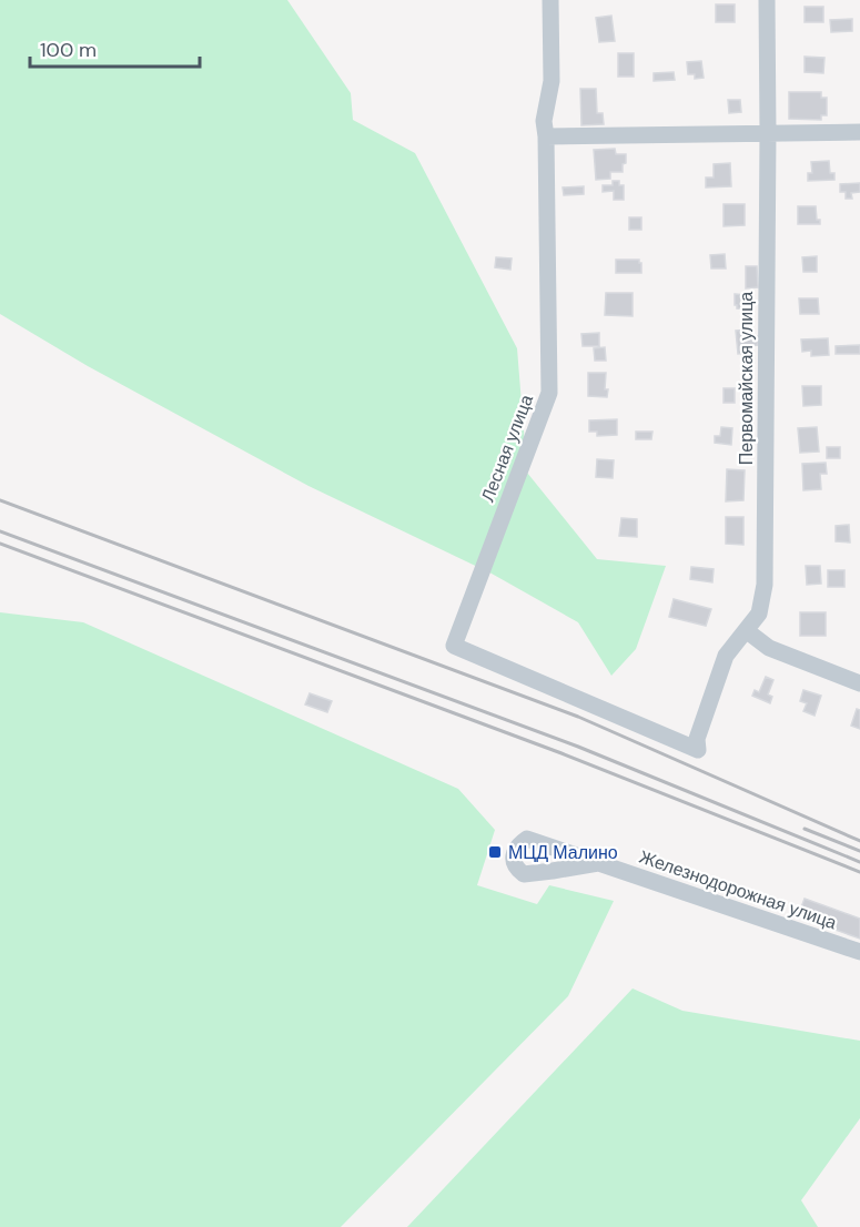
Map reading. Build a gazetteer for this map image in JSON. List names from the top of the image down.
{
  "streets": {
    "street": ["Первомайская улица", "Лесная улица", "Железнодорожная улица"]
  },
  "crossings": [
    ["Первомайская улица", "Лесная улица"]
  ],
  "places": {
    "transit": ["МЦД Малино"]
  },
  "scale_bar": "100 m"
}
